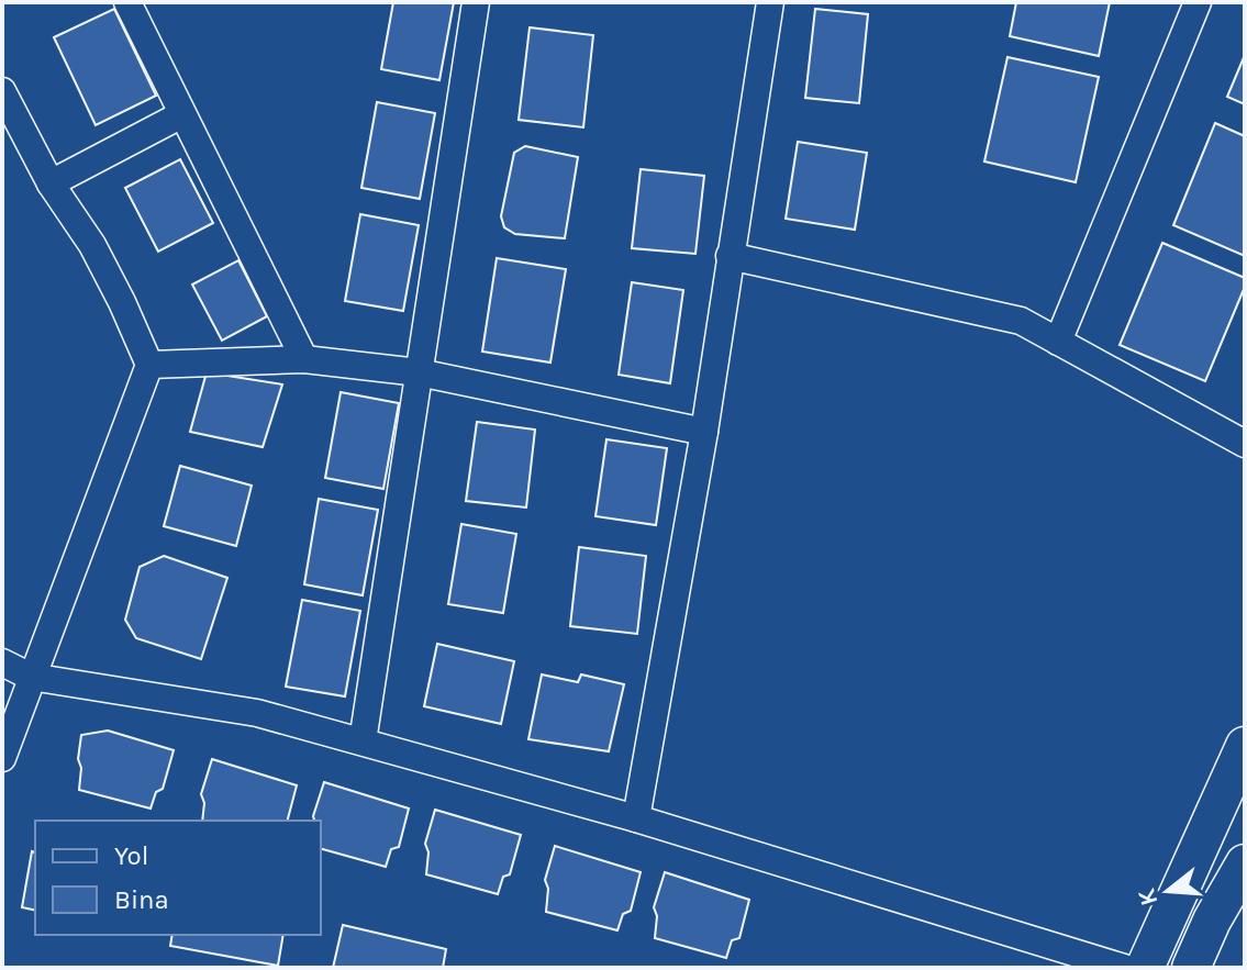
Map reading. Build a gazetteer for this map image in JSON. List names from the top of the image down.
{
  "legend": ["Yol", "Bina"],
  "north": "left"
}
